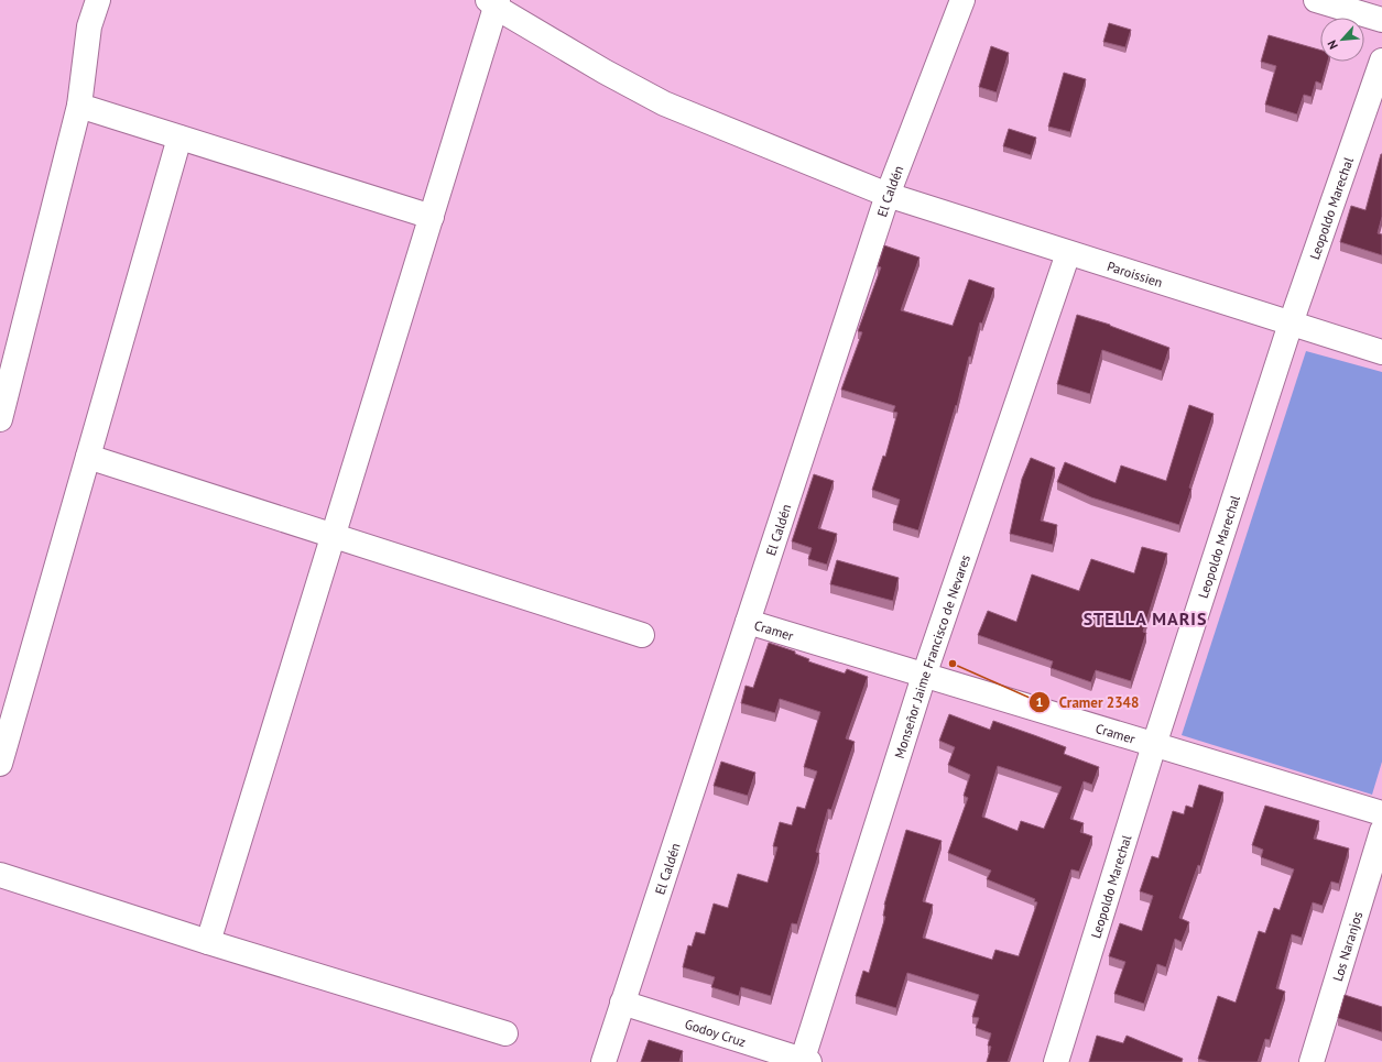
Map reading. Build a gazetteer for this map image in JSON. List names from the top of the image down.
{
  "streets": {
    "street": [
      "El Caldén",
      "Leopoldo Marechal",
      "Paroissien",
      "Cramer",
      "Monseñor Jaime Francisco de Nevares",
      "Los Naranjos",
      "Godoy Cruz"
    ]
  },
  "crossings": [
    ["El Caldén", "Paroissien"],
    ["El Caldén", "Cramer"],
    ["El Caldén", "Godoy Cruz"],
    ["Leopoldo Marechal", "Paroissien"],
    ["Leopoldo Marechal", "Cramer"],
    ["Paroissien", "Monseñor Jaime Francisco de Nevares"],
    ["Cramer", "Monseñor Jaime Francisco de Nevares"],
    ["Monseñor Jaime Francisco de Nevares", "Godoy Cruz"]
  ],
  "districts": ["STELLA MARIS"],
  "places": ["Cramer 2348"],
  "north": "bottom left"
}
